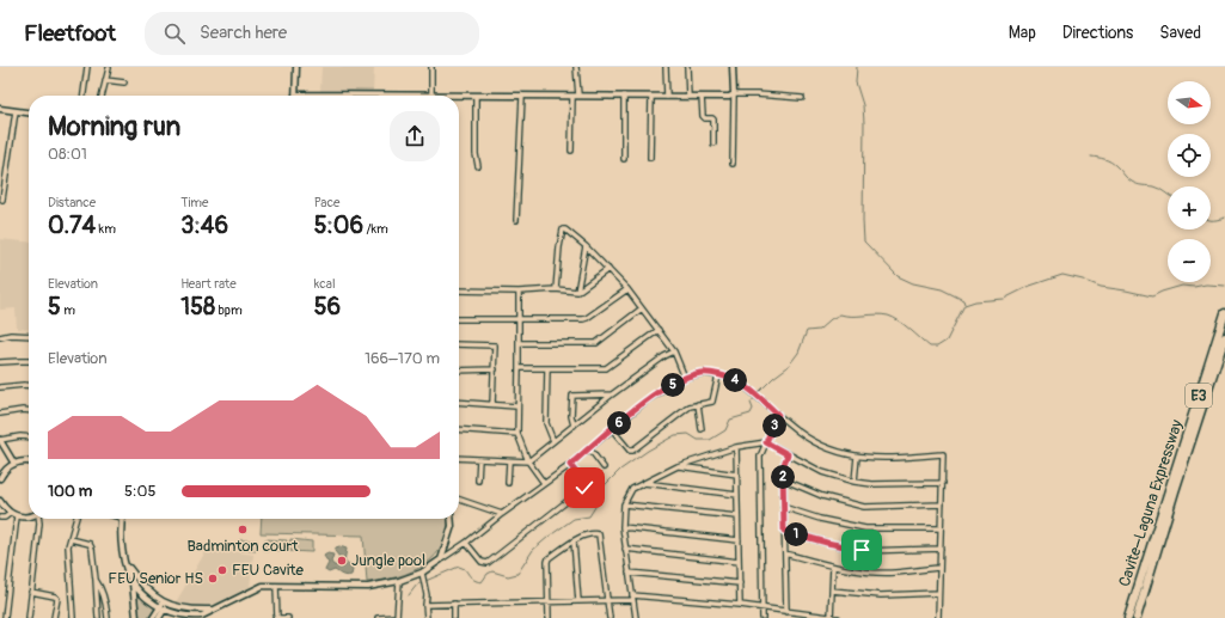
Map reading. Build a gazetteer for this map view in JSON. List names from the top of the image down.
{
  "streets": {
    "highway": ["E3", "Cavite–Laguna Expressway"]
  },
  "places": [
    "Badminton court",
    "Jungle pool",
    "FEU Cavite",
    "FEU Senior HS"
  ],
  "north": "right",
  "page": {
    "header": "Fleetfoot",
    "search": "Search here",
    "nav": ["Map", "Directions", "Saved"],
    "map_buttons": ["+", "−"],
    "heading": ["Morning run", "08:01"],
    "stats": [
      ["Distance", "0.74 km"],
      ["Time", "3:46"],
      ["Pace", "5:06 /km"],
      ["Elevation", "5 m"],
      ["Heart rate", "158 bpm"],
      ["kcal", "56"]
    ],
    "chart": ["Elevation", "166–170 m"],
    "pins": [
      "4",
      "5",
      "6",
      "3",
      "2",
      "1"
    ],
    "list": [
      {
        "name": "100 m",
        "note": "5:05"
      }
    ]
  }
}
